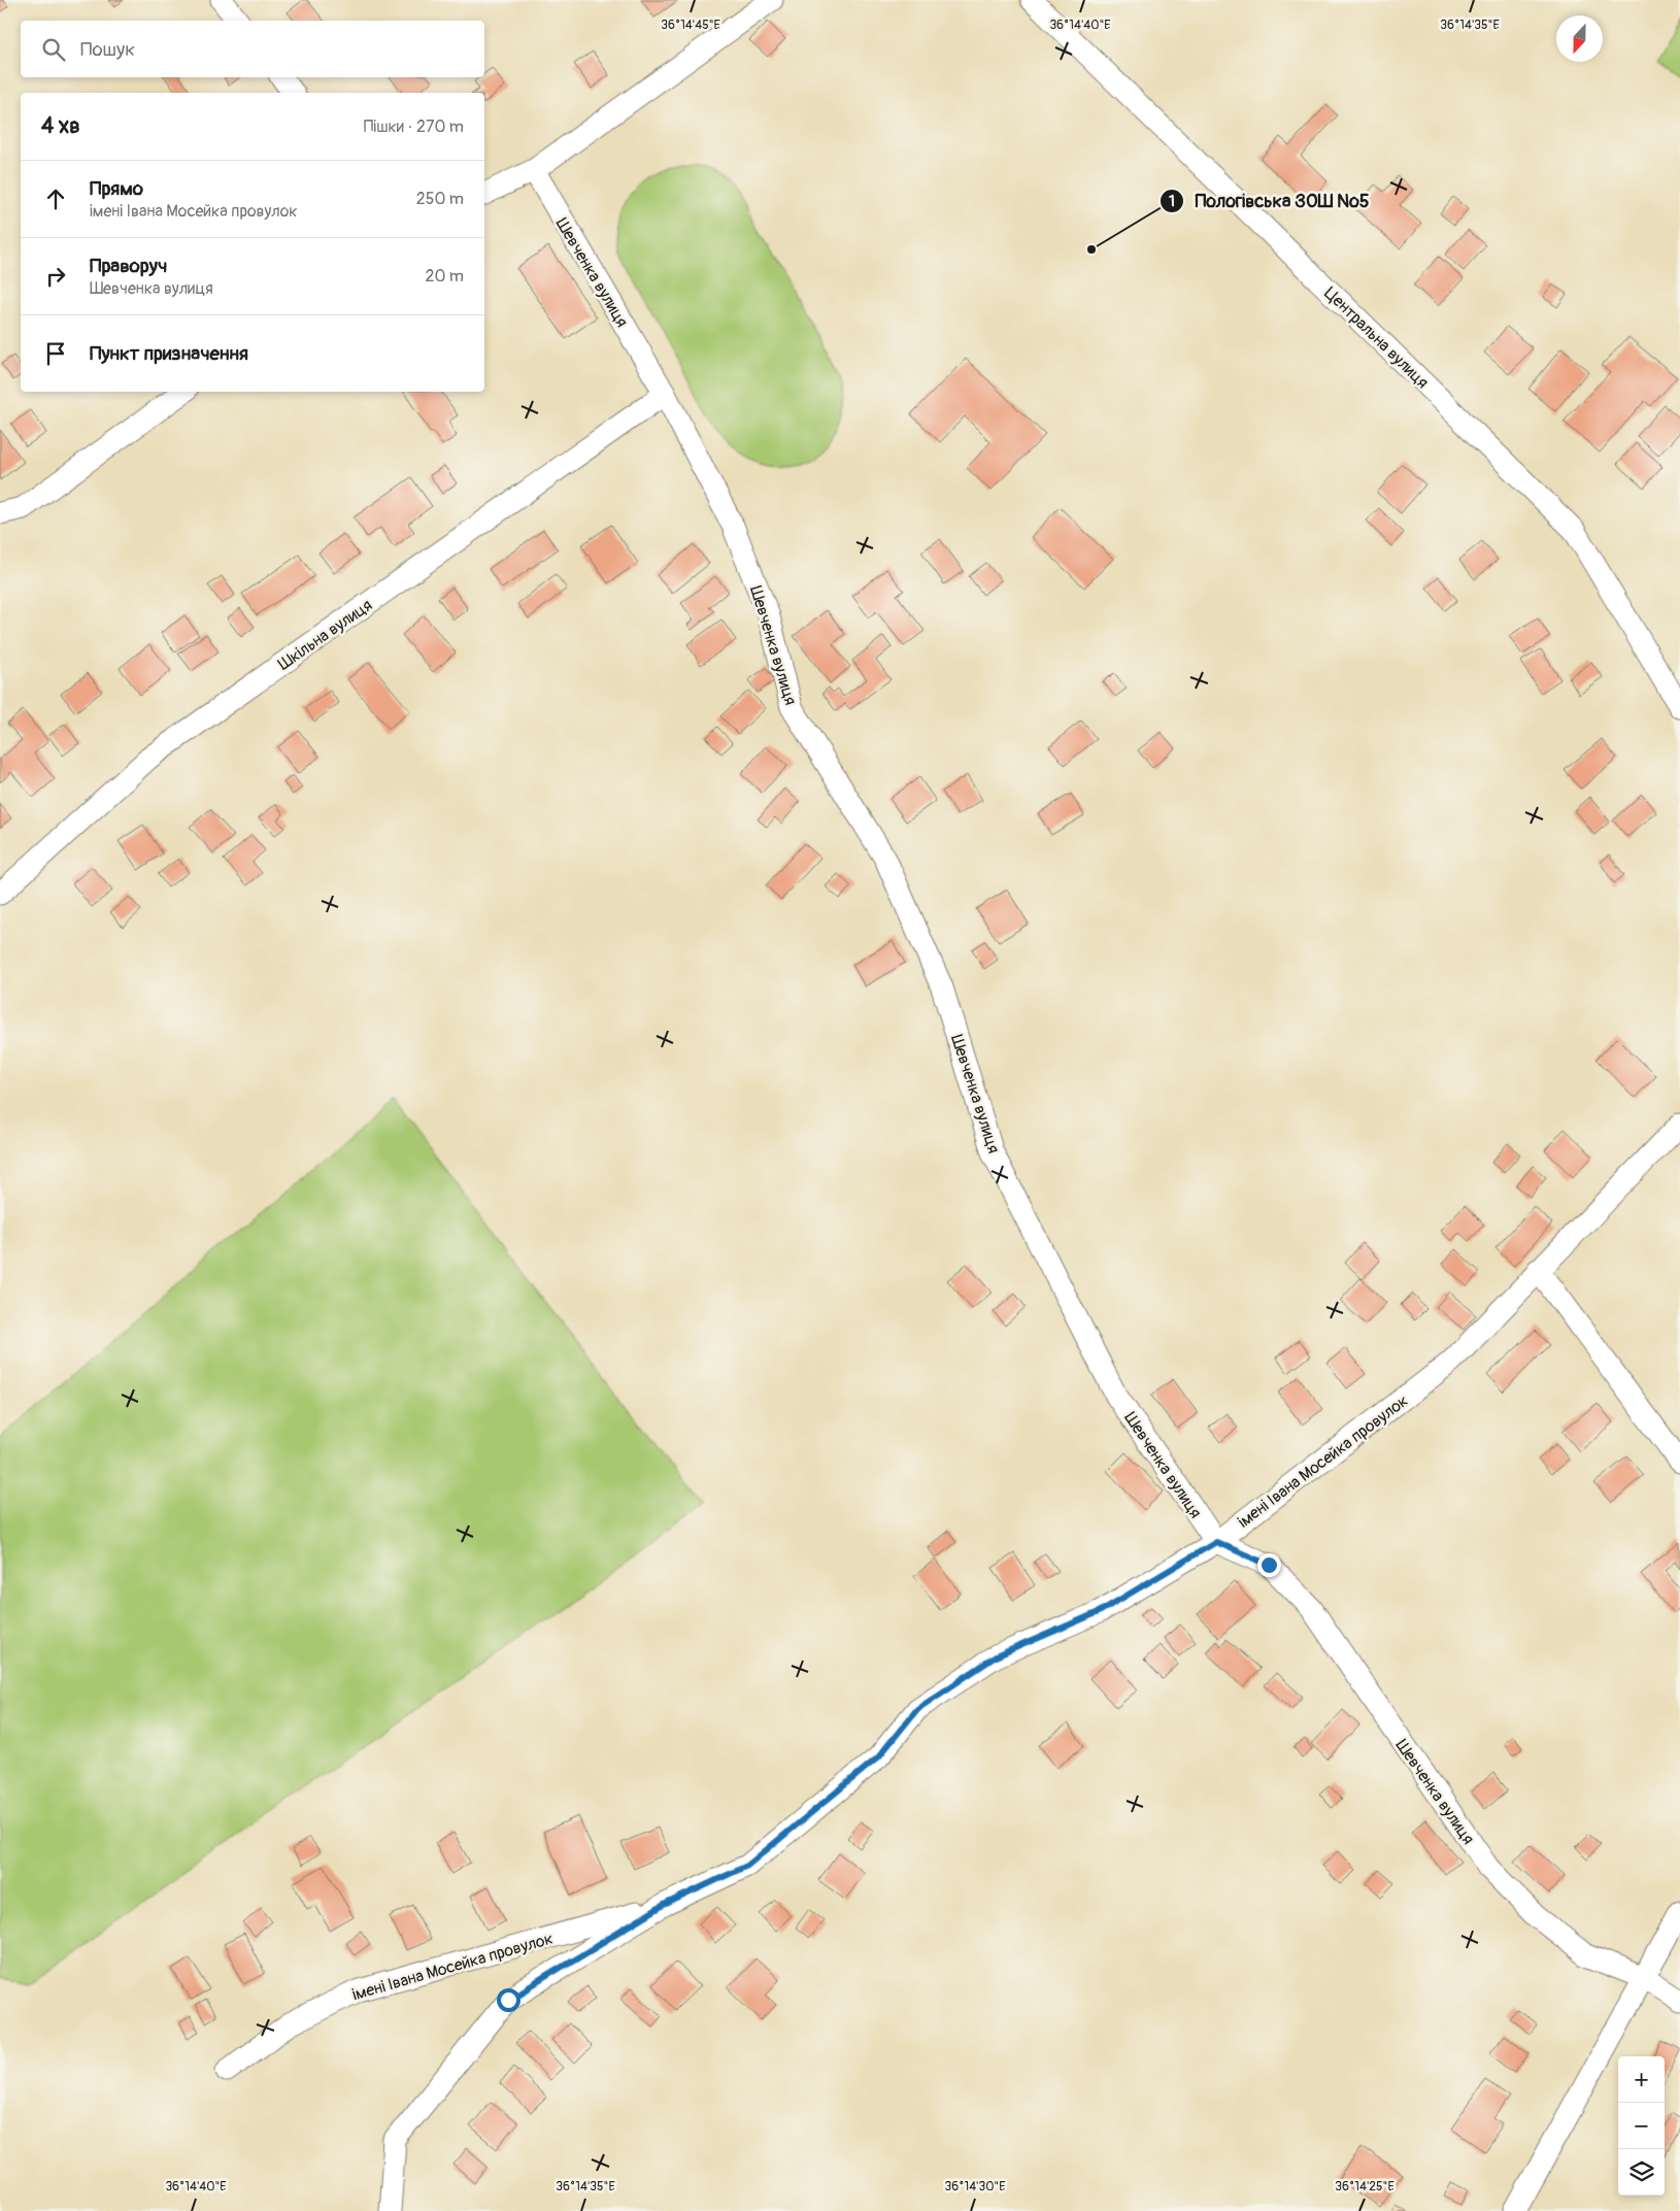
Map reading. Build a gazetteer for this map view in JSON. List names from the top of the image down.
{
  "streets": {
    "street": [
      "Шевченка вулиця",
      "Центральна вулиця",
      "Шкільна вулиця",
      "імені Івана Мосейка провулок"
    ]
  },
  "crossings": [
    ["Шевченка вулиця", "Шкільна вулиця"],
    ["Шевченка вулиця", "імені Івана Мосейка провулок"]
  ],
  "places": ["Пологівська ЗОШ №5"],
  "north": "bottom",
  "page": {
    "search": "Пошук",
    "heading": ["4 хв", "Пішки · 270 m"],
    "list": [
      ["Прямо", "імені Івана Мосейка провулок", "250 m"],
      ["Праворуч", "Шевченка вулиця", "20 m"],
      "Пункт призначення"
    ],
    "map_buttons": ["+", "−"]
  },
  "coordinates": [
    "36°14'45\"E",
    "36°14'40\"E",
    "36°14'35\"E",
    "36°14'30\"E",
    "36°14'25\"E"
  ]
}
